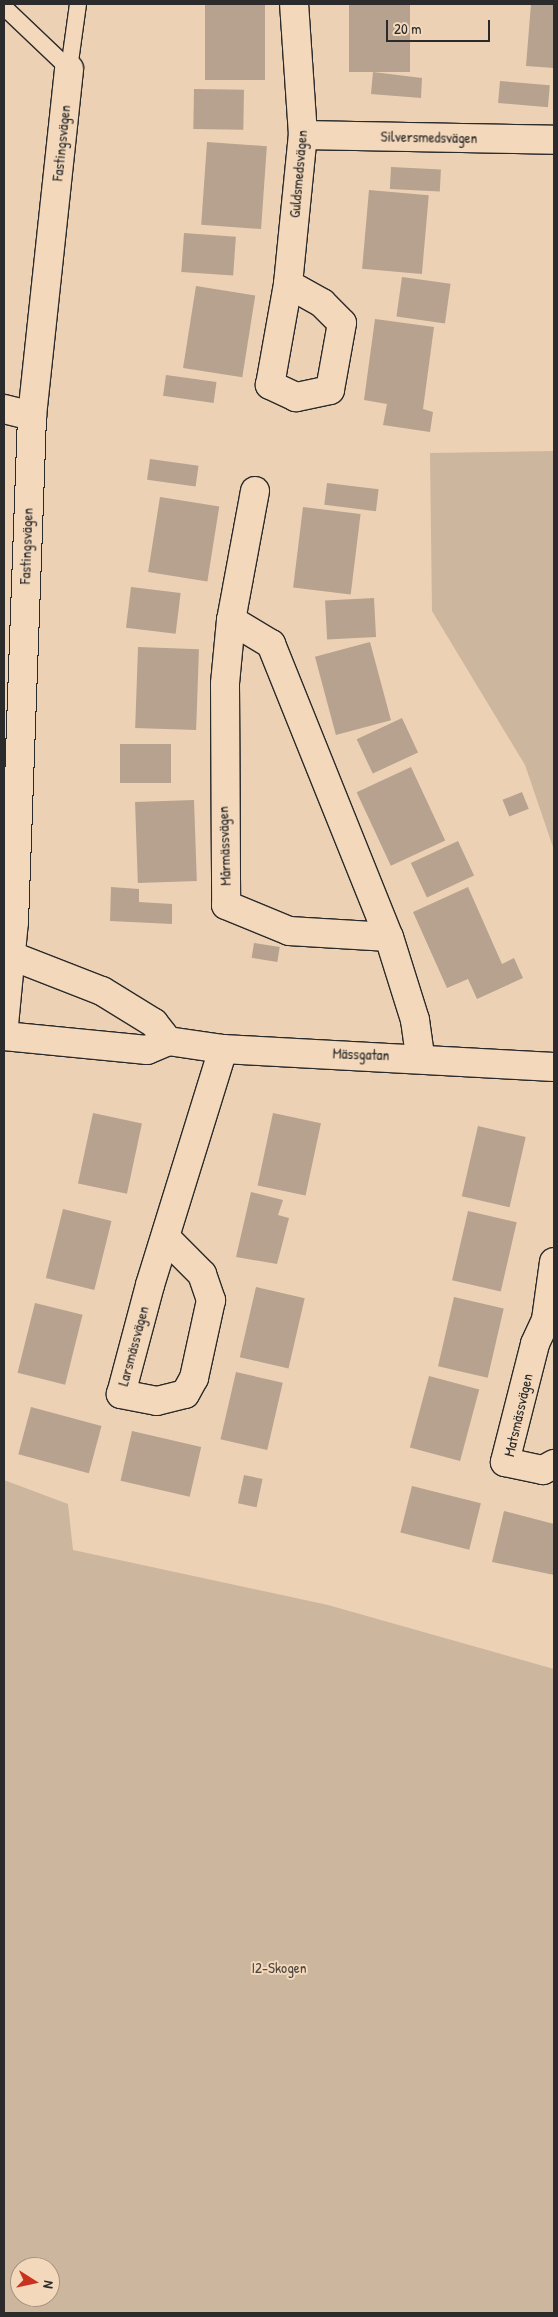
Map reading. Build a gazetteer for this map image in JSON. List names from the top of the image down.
{
  "streets": {
    "street": [
      "Silversmedsvägen",
      "Fastingsvägen",
      "Guldsmedsvägen",
      "Mårmässvägen",
      "Mässgatan",
      "Larsmässvägen",
      "Matsmässvägen"
    ]
  },
  "crossings": [
    ["Silversmedsvägen", "Guldsmedsvägen"],
    ["Mässgatan", "Larsmässvägen"]
  ],
  "parks": ["I2-Skogen"],
  "scale_bar": "20 m",
  "north": "right"
}
